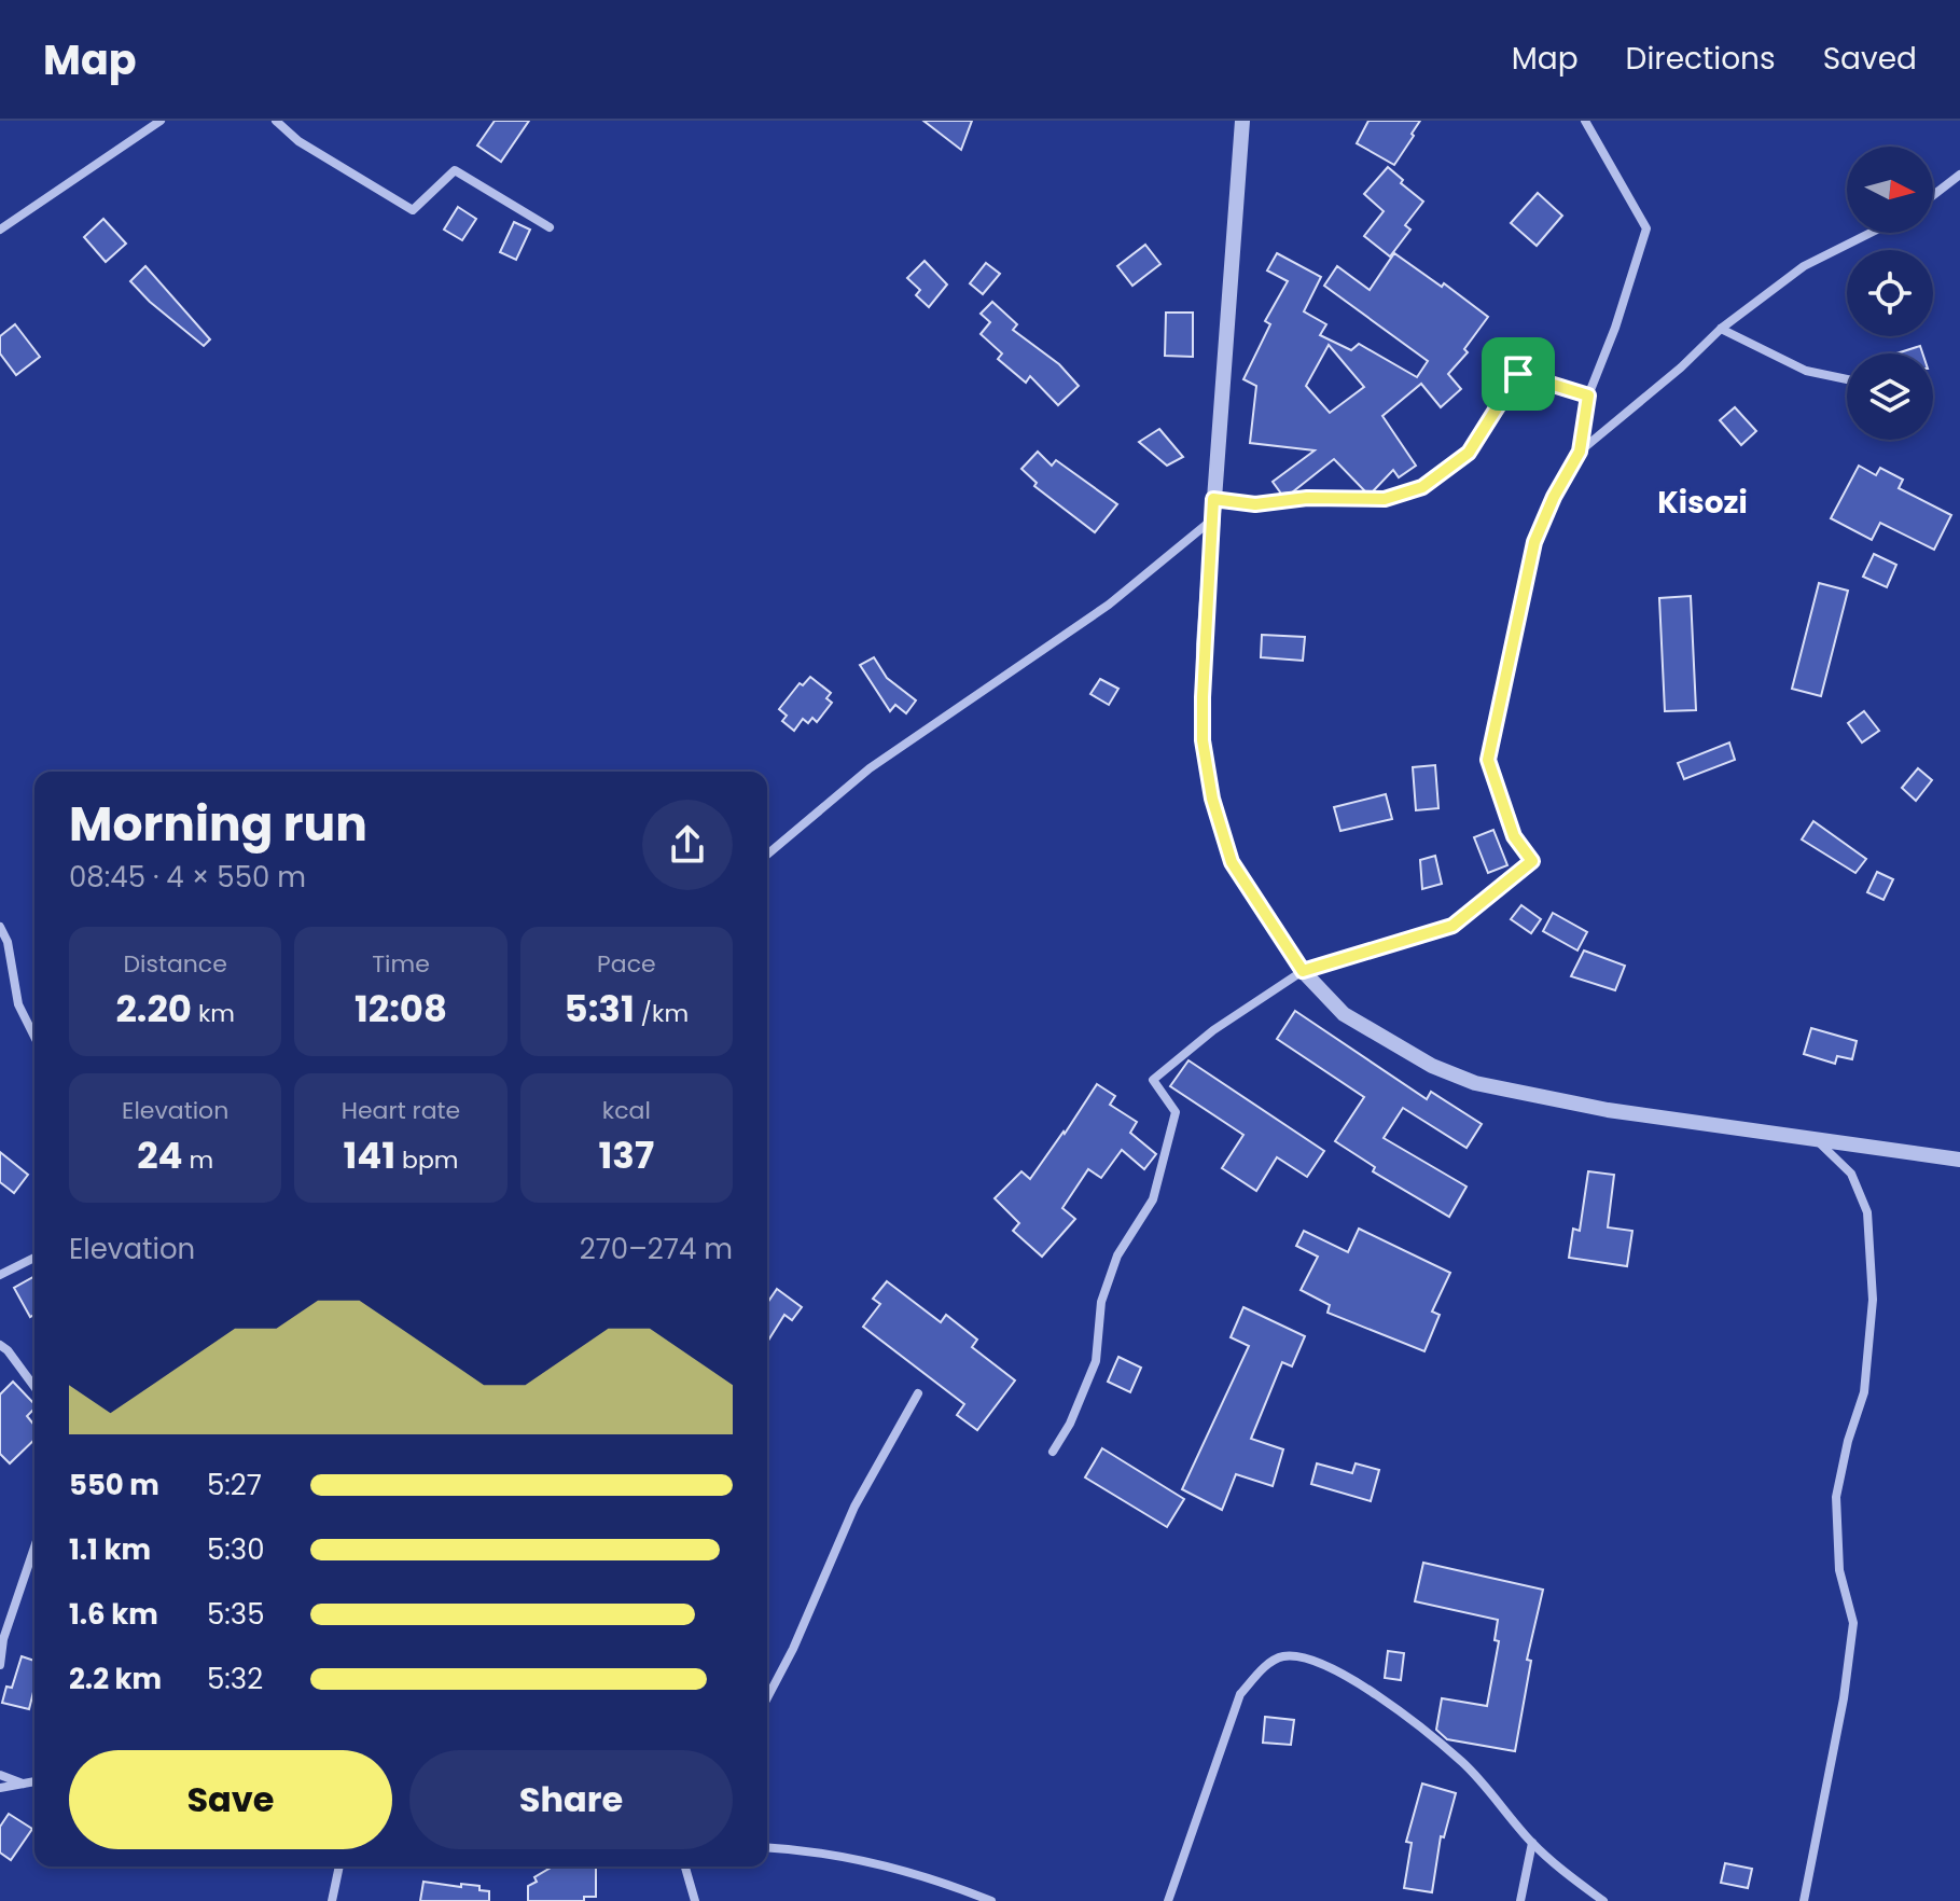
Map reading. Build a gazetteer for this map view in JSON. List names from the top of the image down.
{
  "districts": ["Kisozi"],
  "north": "right",
  "page": {
    "header": "Map",
    "nav": ["Map", "Directions", "Saved"],
    "heading": ["Morning run", "08:45 · 4 × 550 m"],
    "stats": [
      ["Distance", "2.20 km"],
      ["Time", "12:08"],
      ["Pace", "5:31 /km"],
      ["Elevation", "24 m"],
      ["Heart rate", "141 bpm"],
      ["kcal", "137"]
    ],
    "chart": ["Elevation", "270–274 m"],
    "list": [
      {
        "name": "550 m",
        "note": "5:27"
      },
      {
        "name": "1.1 km",
        "note": "5:30"
      },
      {
        "name": "1.6 km",
        "note": "5:35"
      },
      {
        "name": "2.2 km",
        "note": "5:32"
      }
    ],
    "buttons": ["Save", "Share"]
  }
}
